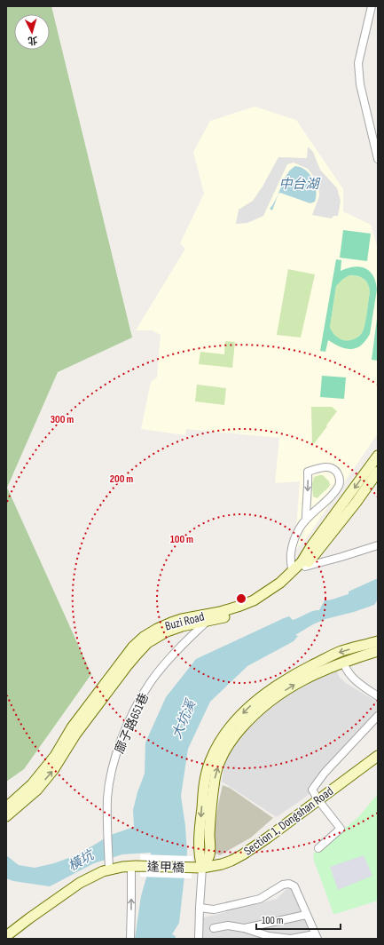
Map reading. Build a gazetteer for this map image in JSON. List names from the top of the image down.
{
  "streets": {
    "main road": ["Buzi Road", "Section 1, Dongshan Road", "逢甲橋"],
    "street": ["廍子路651巷"]
  },
  "crossings": [
    ["Buzi Road", "廍子路651巷"],
    ["廍子路651巷", "逢甲橋"],
    ["Section 1, Dongshan Road", "逢甲橋"]
  ],
  "water": ["中台湖", "大坑溪", "橫坑"],
  "scale_bar": "100 m",
  "north": "bottom",
  "rings": ["300 m", "200 m", "100 m"]
}
